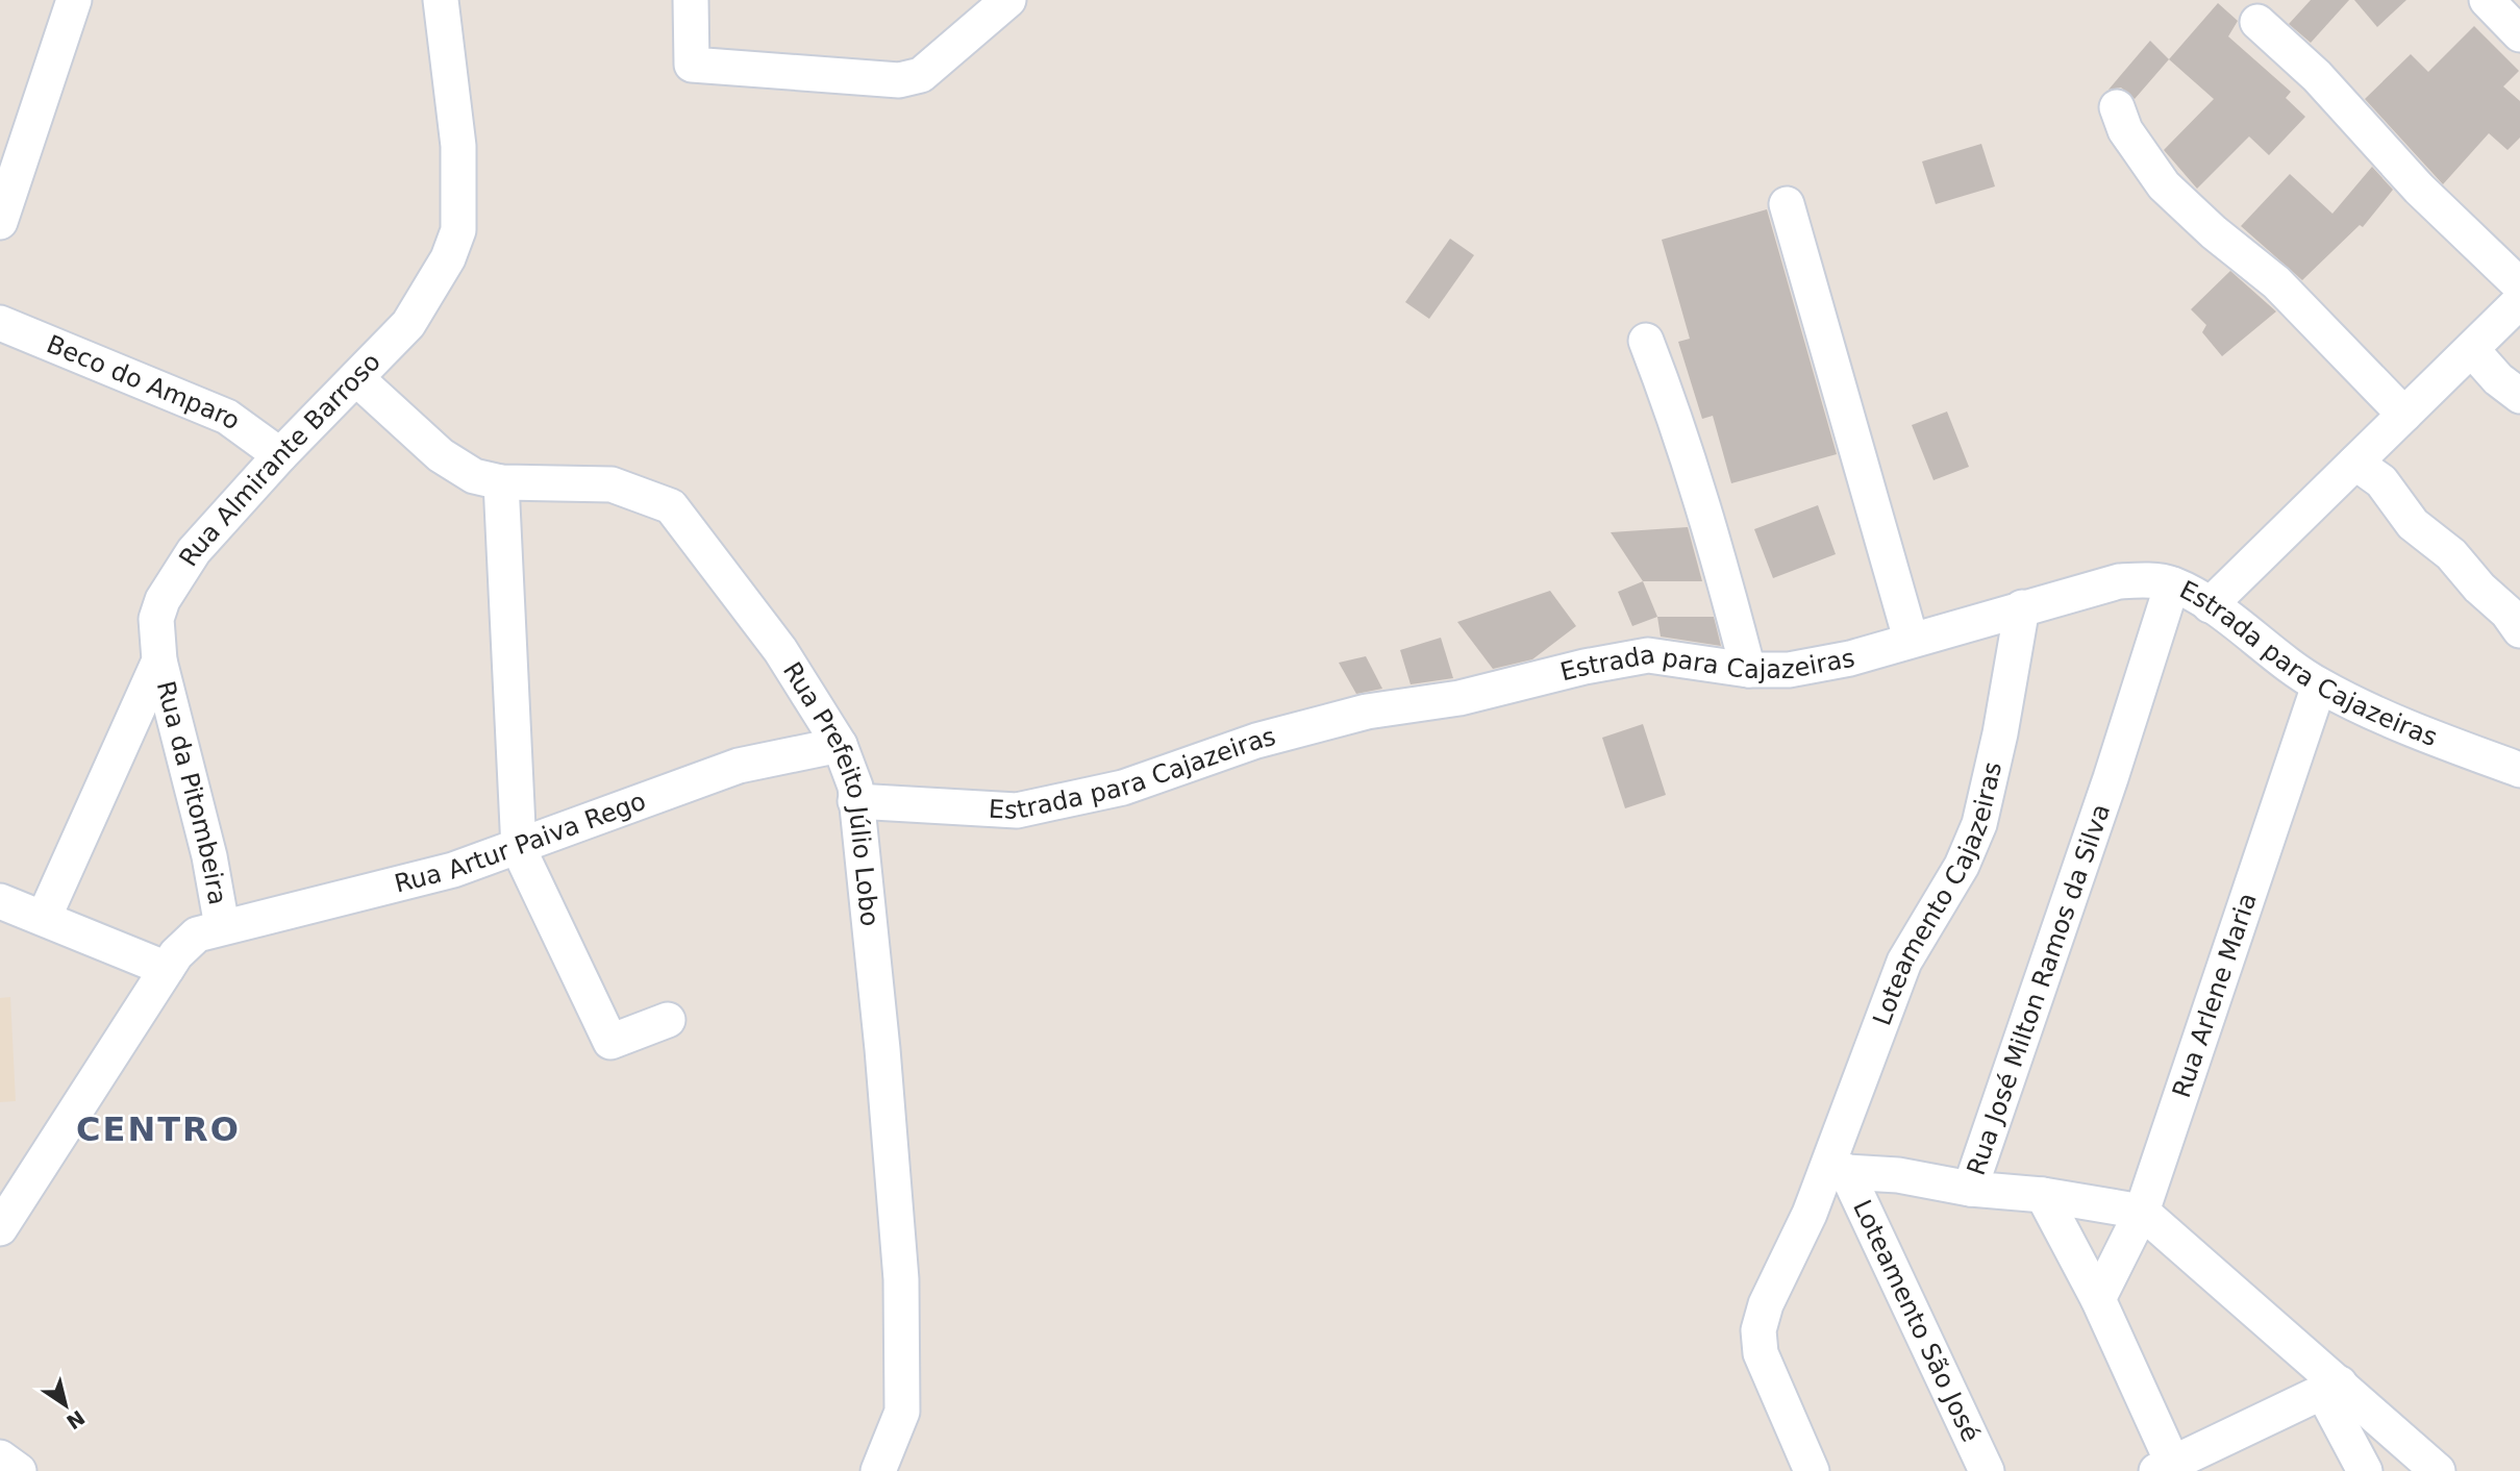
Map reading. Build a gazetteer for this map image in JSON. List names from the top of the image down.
{
  "streets": {
    "street": [
      "Beco do Amparo",
      "Rua Almirante Barroso",
      "Estrada para Cajazeiras",
      "Rua da Pitombeira",
      "Rua Prefeito Júlio Lobo",
      "Rua Artur Paiva Rego",
      "Loteamento Cajazeiras",
      "Rua José Milton Ramos da Silva",
      "Rua Arlene Maria",
      "Loteamento São José"
    ]
  },
  "crossings": [
    ["Beco do Amparo", "Rua Almirante Barroso"],
    ["Rua Almirante Barroso", "Rua da Pitombeira"],
    ["Rua Almirante Barroso", "Rua Prefeito Júlio Lobo"],
    ["Estrada para Cajazeiras", "Rua Prefeito Júlio Lobo"],
    ["Estrada para Cajazeiras", "Loteamento Cajazeiras"],
    ["Estrada para Cajazeiras", "Rua José Milton Ramos da Silva"],
    ["Estrada para Cajazeiras", "Rua Arlene Maria"],
    ["Rua da Pitombeira", "Rua Artur Paiva Rego"],
    ["Rua Prefeito Júlio Lobo", "Rua Artur Paiva Rego"],
    ["Loteamento Cajazeiras", "Loteamento São José"],
    ["Rua José Milton Ramos da Silva", "Rua Arlene Maria"]
  ],
  "districts": ["CENTRO"],
  "north": "bottom right"
}
